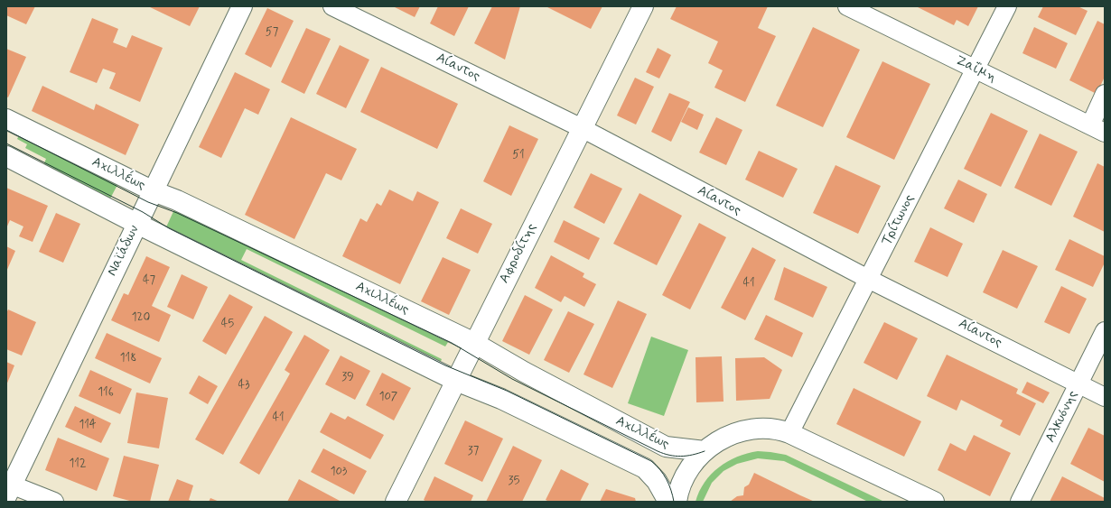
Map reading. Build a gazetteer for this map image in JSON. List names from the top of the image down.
{
  "streets": {
    "main road": ["Αχιλλέως", "Ναϊάδων", "Αφροδίτης"],
    "street": [
      "Αίαντος",
      "Ζαΐμη",
      "Τρίτωνος",
      "Αλκυόνης"
    ]
  },
  "crossings": [
    ["Αίαντος", "Τρίτωνος"],
    ["Αίαντος", "Αφροδίτης"],
    ["Αίαντος", "Αλκυόνης"],
    ["Ζαΐμη", "Τρίτωνος"],
    ["Αχιλλέως", "Ναϊάδων"],
    ["Αχιλλέως", "Αφροδίτης"]
  ],
  "house_numbers": [
    "57",
    "51",
    "47",
    "41",
    "120",
    "45",
    "118",
    "39",
    "43",
    "116",
    "107",
    "41",
    "114",
    "37",
    "112",
    "103",
    "35"
  ]
}
